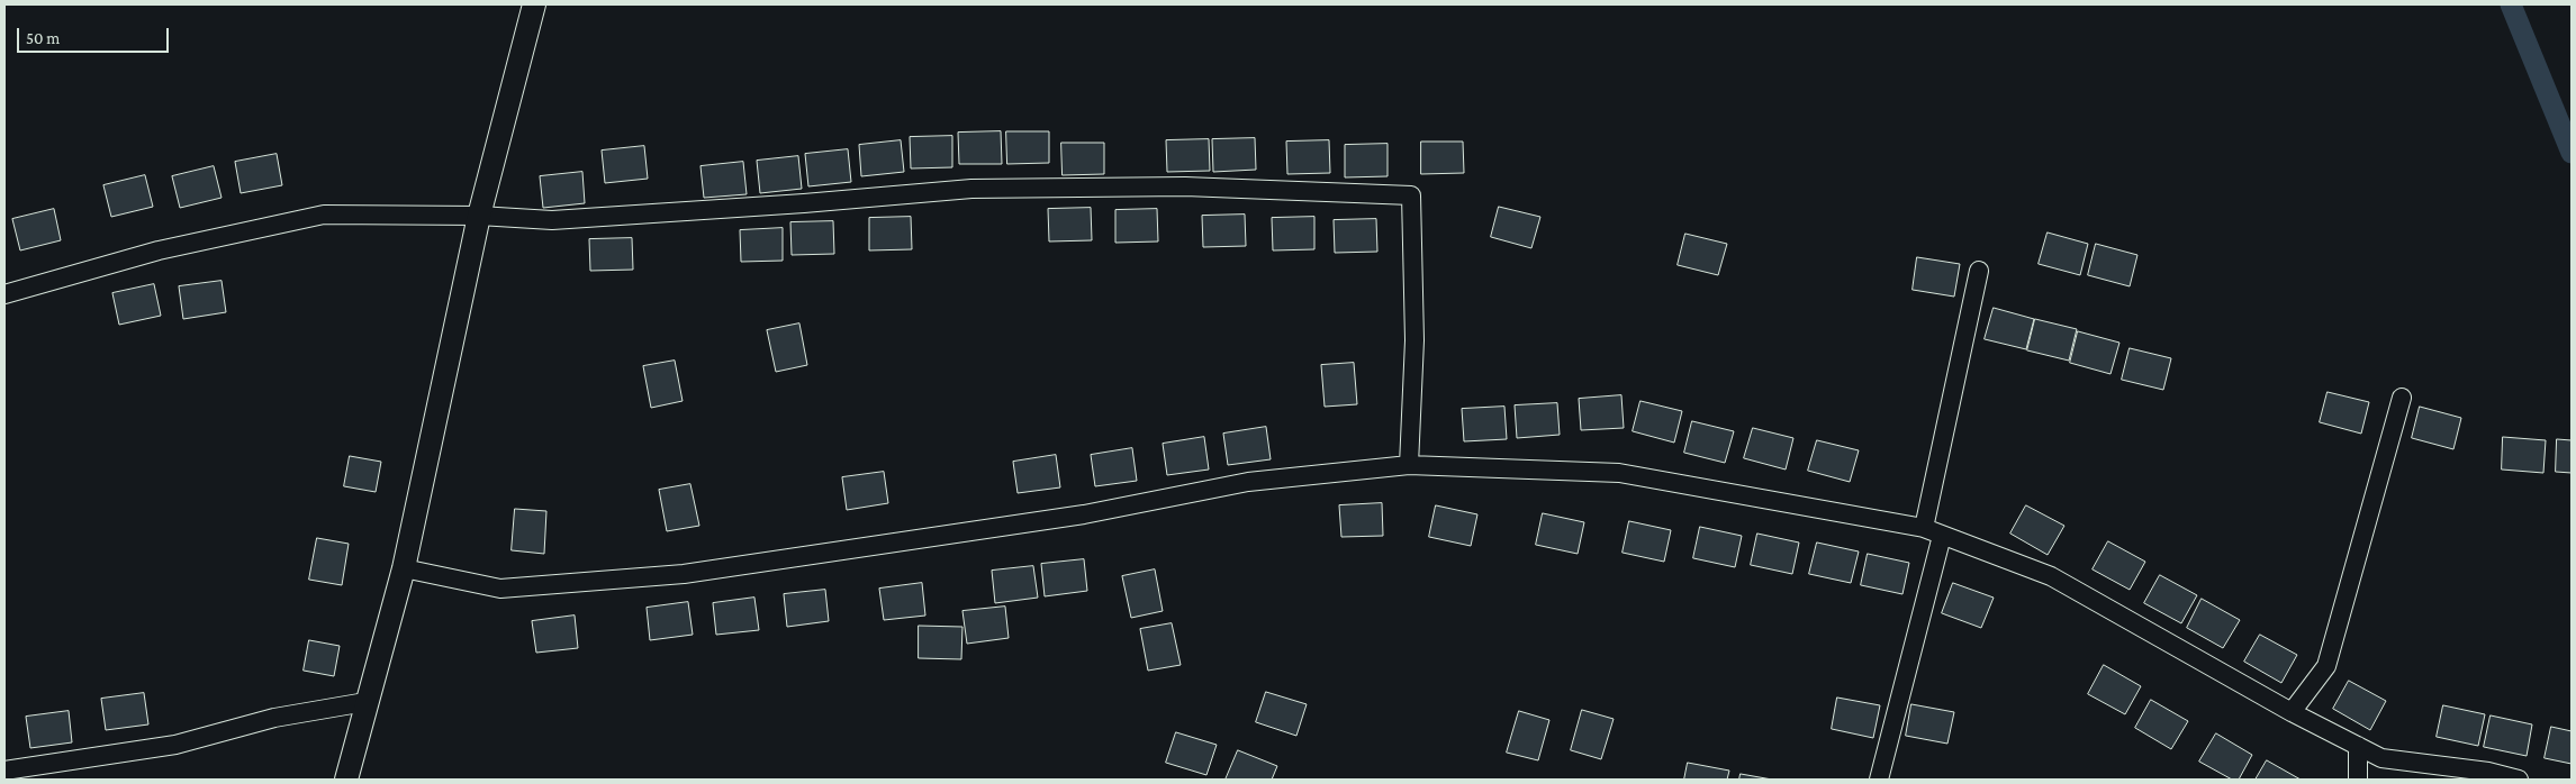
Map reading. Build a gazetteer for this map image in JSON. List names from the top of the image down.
{
  "scale_bar": "50 m"
}
